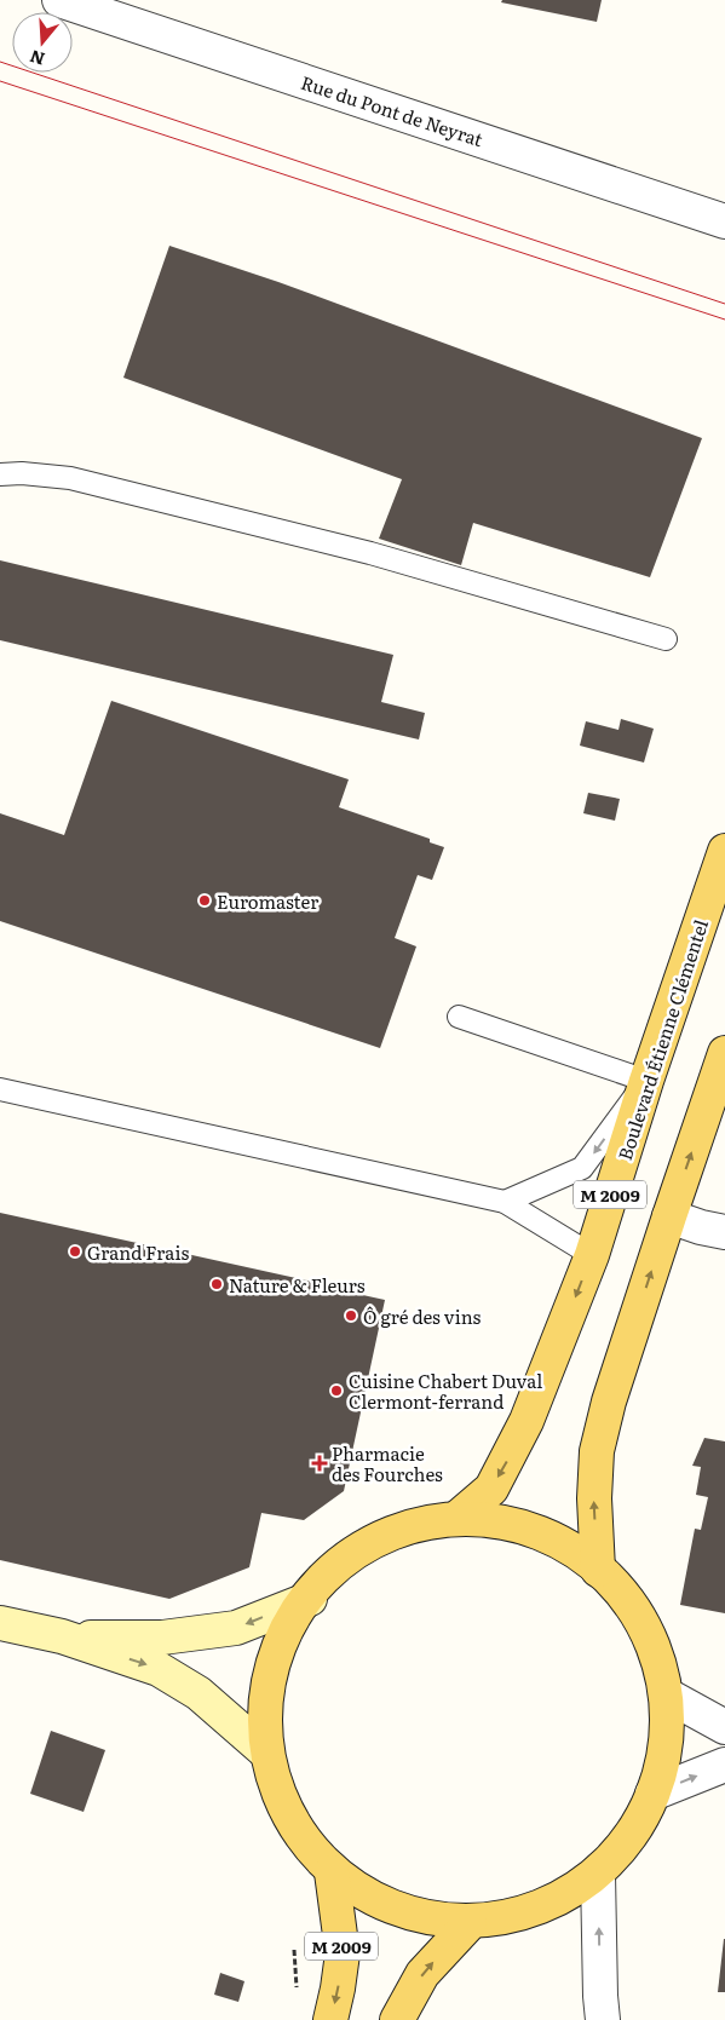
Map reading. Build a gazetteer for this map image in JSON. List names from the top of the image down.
{
  "streets": {
    "main road": ["Boulevard Étienne Clémentel", "M 2009"],
    "street": ["Rue du Pont de Neyrat"]
  },
  "places": {
    "other": [
      "Euromaster",
      "Grand Frais",
      "Nature & Fleurs",
      "Ô gré des vins",
      "Cuisine Chabert Duval Clermont-ferrand"
    ],
    "health": ["Pharmacie des Fourches"]
  },
  "north": "bottom"
}
